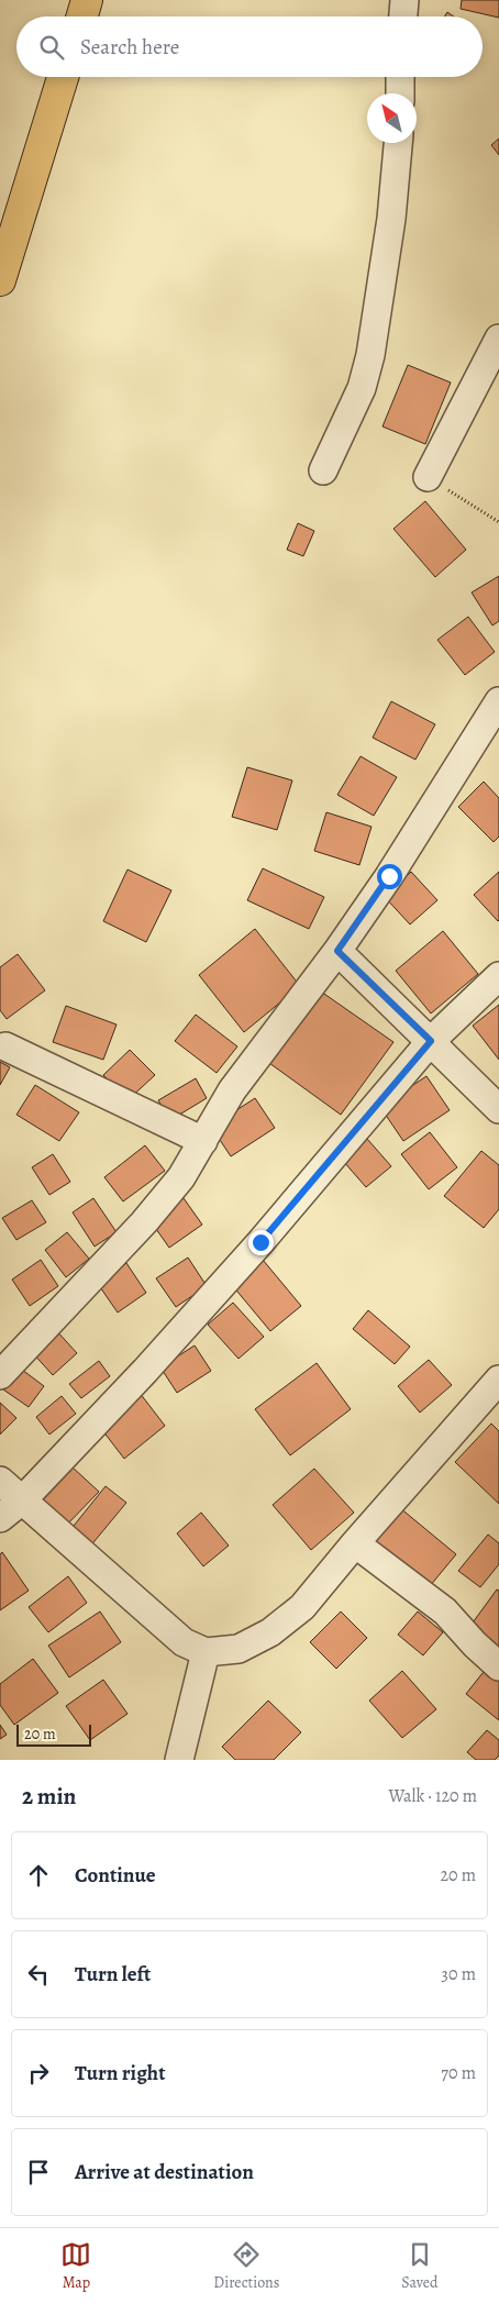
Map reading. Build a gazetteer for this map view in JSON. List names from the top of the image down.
{
  "scale_bar": "20 m",
  "north": "top left",
  "page": {
    "search": "Search here",
    "scale": "20 m",
    "heading": ["2 min", "Walk · 120 m"],
    "list": [
      ["Continue", "20 m"],
      ["Turn left", "30 m"],
      ["Turn right", "70 m"],
      "Arrive at destination"
    ],
    "nav": ["Map", "Directions", "Saved"]
  }
}
